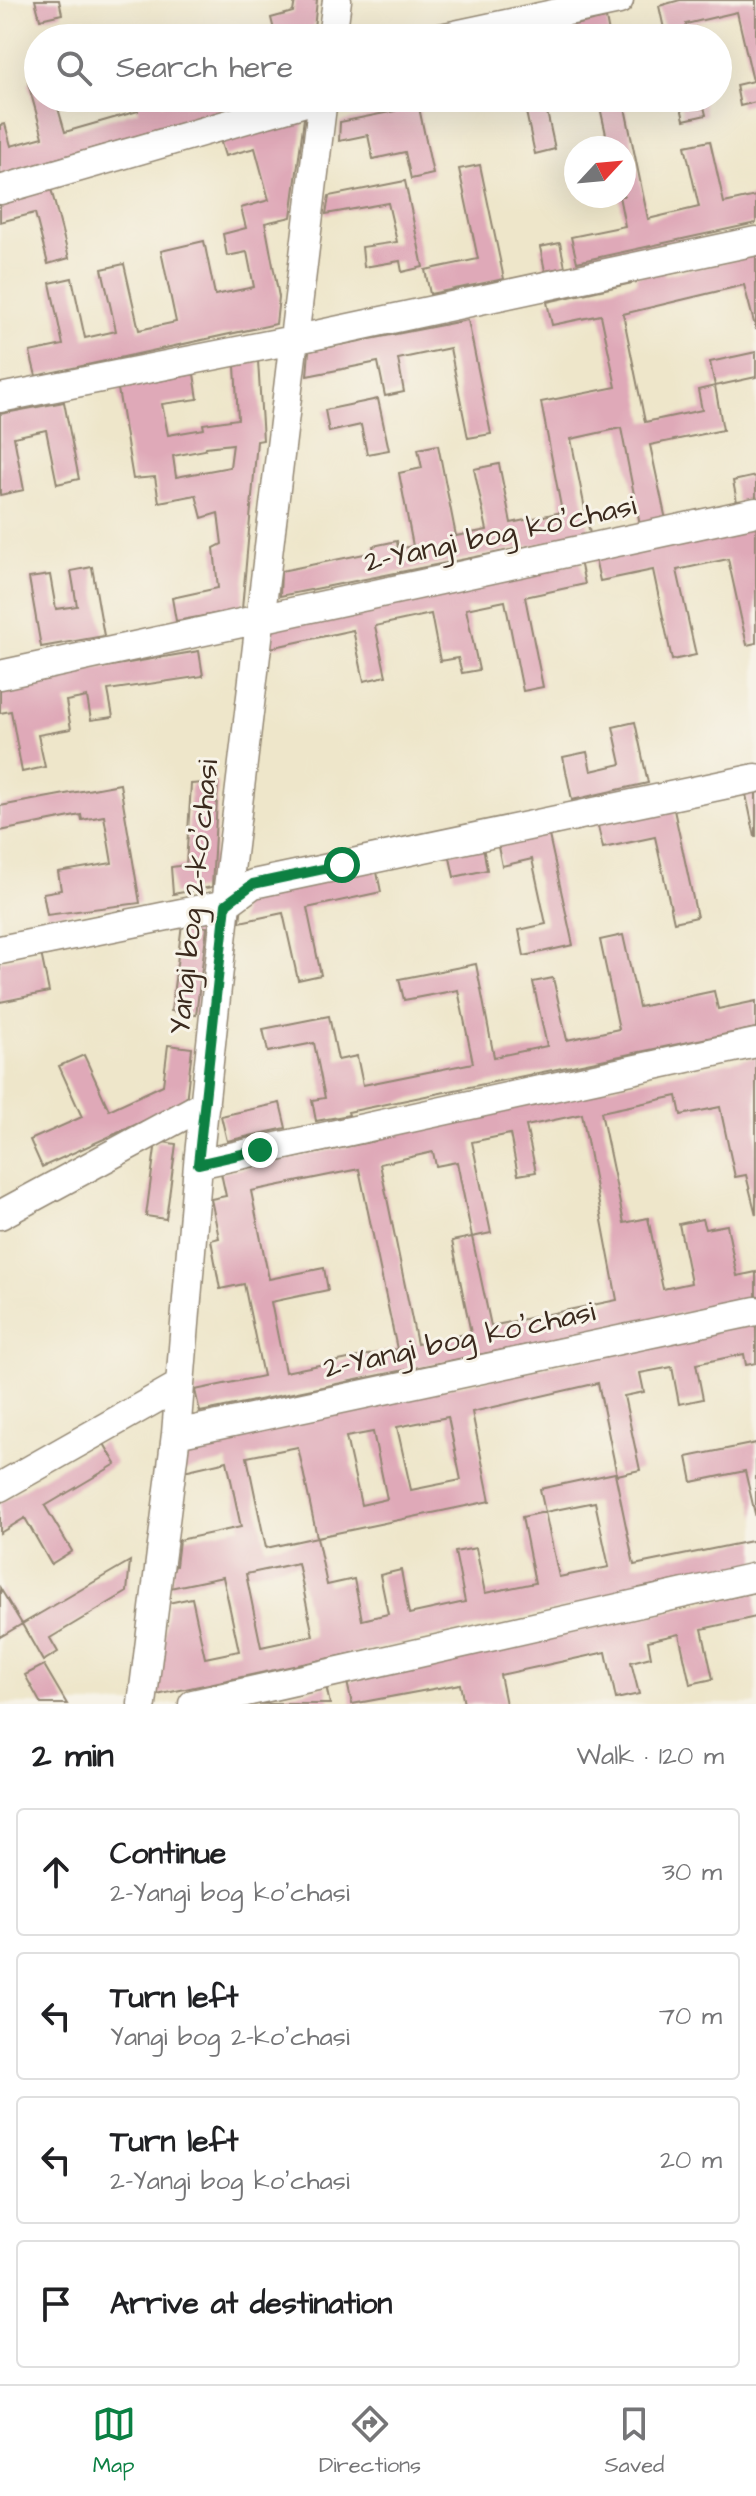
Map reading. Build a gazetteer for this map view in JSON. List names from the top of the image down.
{
  "streets": {
    "street": ["2-Yangi bog koʼchasi", "Yangi bog 2-koʼchasi"]
  },
  "crossings": [
    ["2-Yangi bog koʼchasi", "Yangi bog 2-koʼchasi"]
  ],
  "north": "top right",
  "page": {
    "search": "Search here",
    "heading": ["2 min", "Walk · 120 m"],
    "list": [
      ["Continue", "2-Yangi bog koʼchasi", "30 m"],
      ["Turn left", "Yangi bog 2-koʼchasi", "70 m"],
      ["Turn left", "2-Yangi bog koʼchasi", "20 m"],
      "Arrive at destination"
    ],
    "nav": ["Map", "Directions", "Saved"]
  }
}
